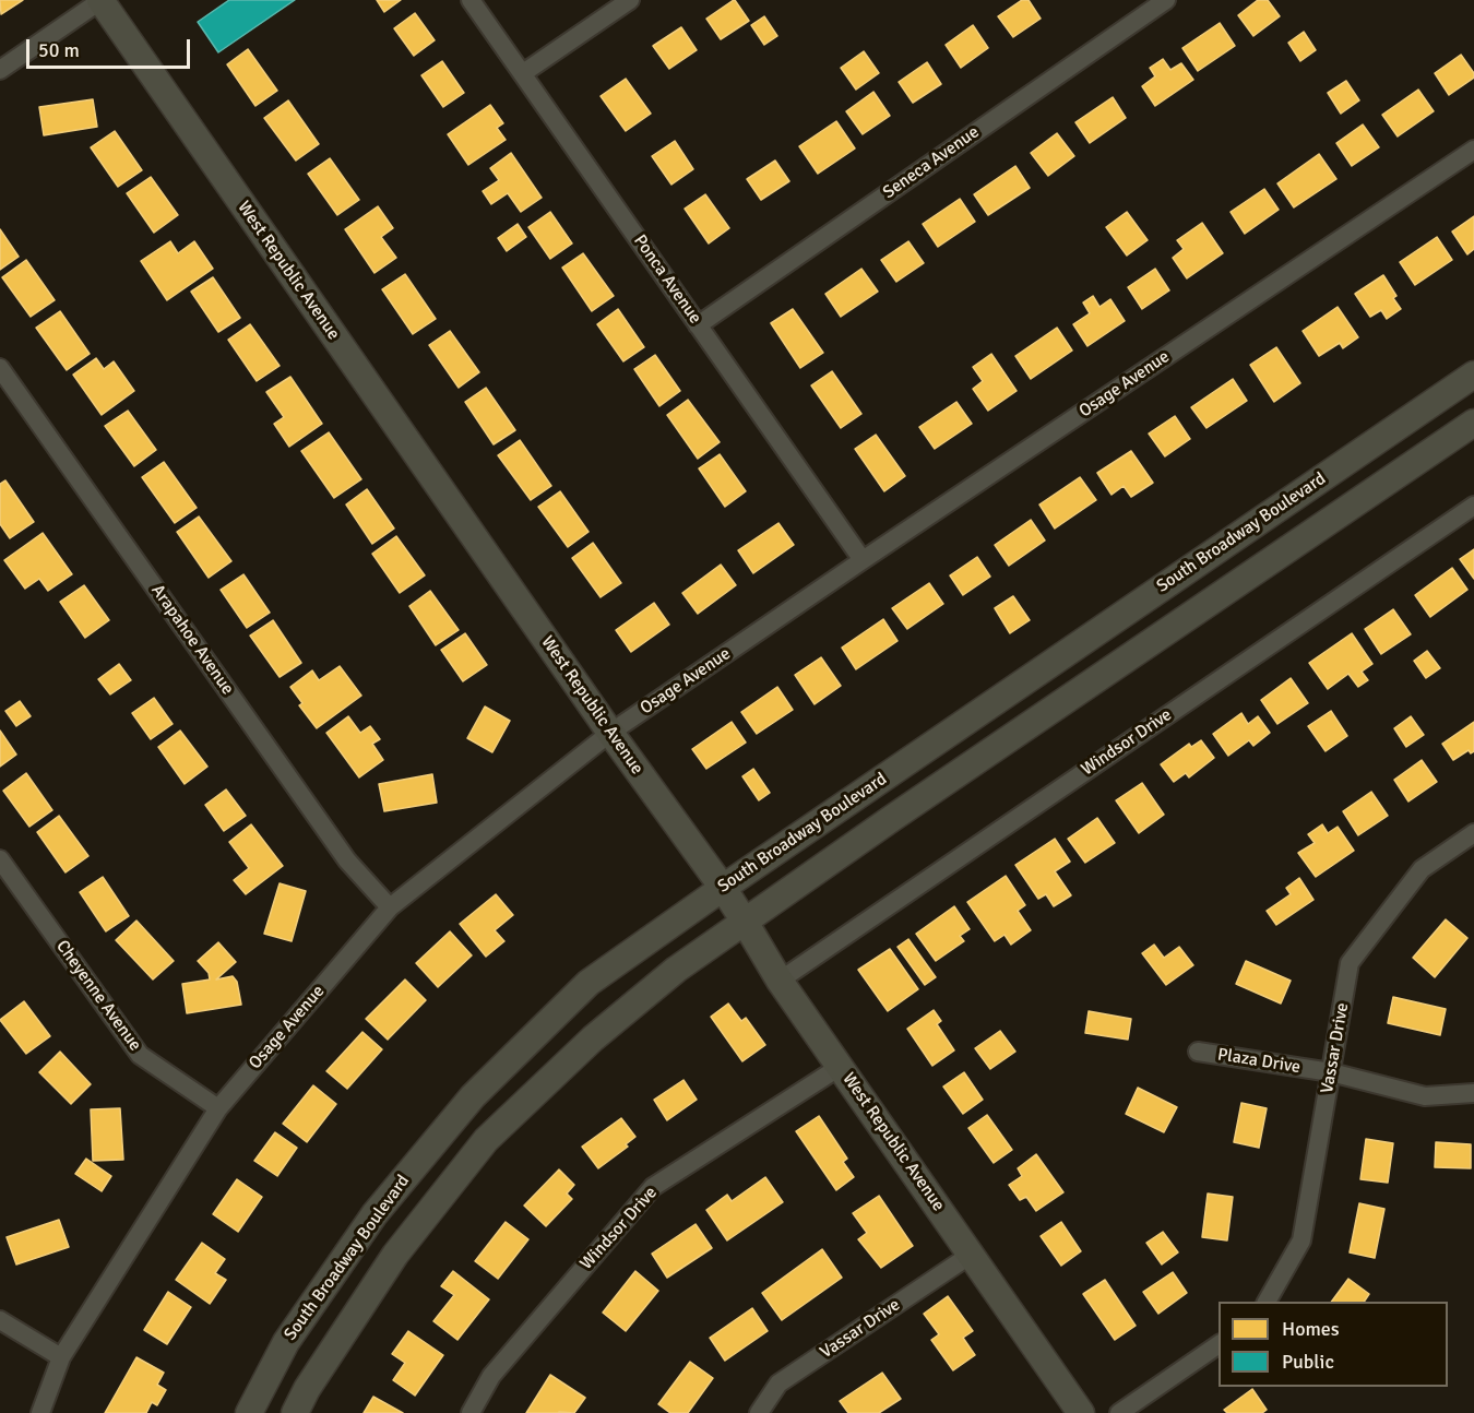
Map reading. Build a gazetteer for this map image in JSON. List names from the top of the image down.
{
  "streets": {
    "main road": ["West Republic Avenue", "South Broadway Boulevard"],
    "street": [
      "Seneca Avenue",
      "Ponca Avenue",
      "Osage Avenue",
      "Arapahoe Avenue",
      "Windsor Drive",
      "Cheyenne Avenue",
      "Vassar Drive",
      "Plaza Drive"
    ]
  },
  "crossings": [
    ["Seneca Avenue", "Ponca Avenue"],
    ["West Republic Avenue", "Osage Avenue"],
    ["West Republic Avenue", "South Broadway Boulevard"],
    ["West Republic Avenue", "Windsor Drive"],
    ["West Republic Avenue", "Vassar Drive"],
    ["Ponca Avenue", "Osage Avenue"],
    ["Osage Avenue", "Arapahoe Avenue"],
    ["Osage Avenue", "Cheyenne Avenue"],
    ["Vassar Drive", "Plaza Drive"]
  ],
  "legend": ["Homes", "Public"],
  "scale_bar": "50 m"
}
